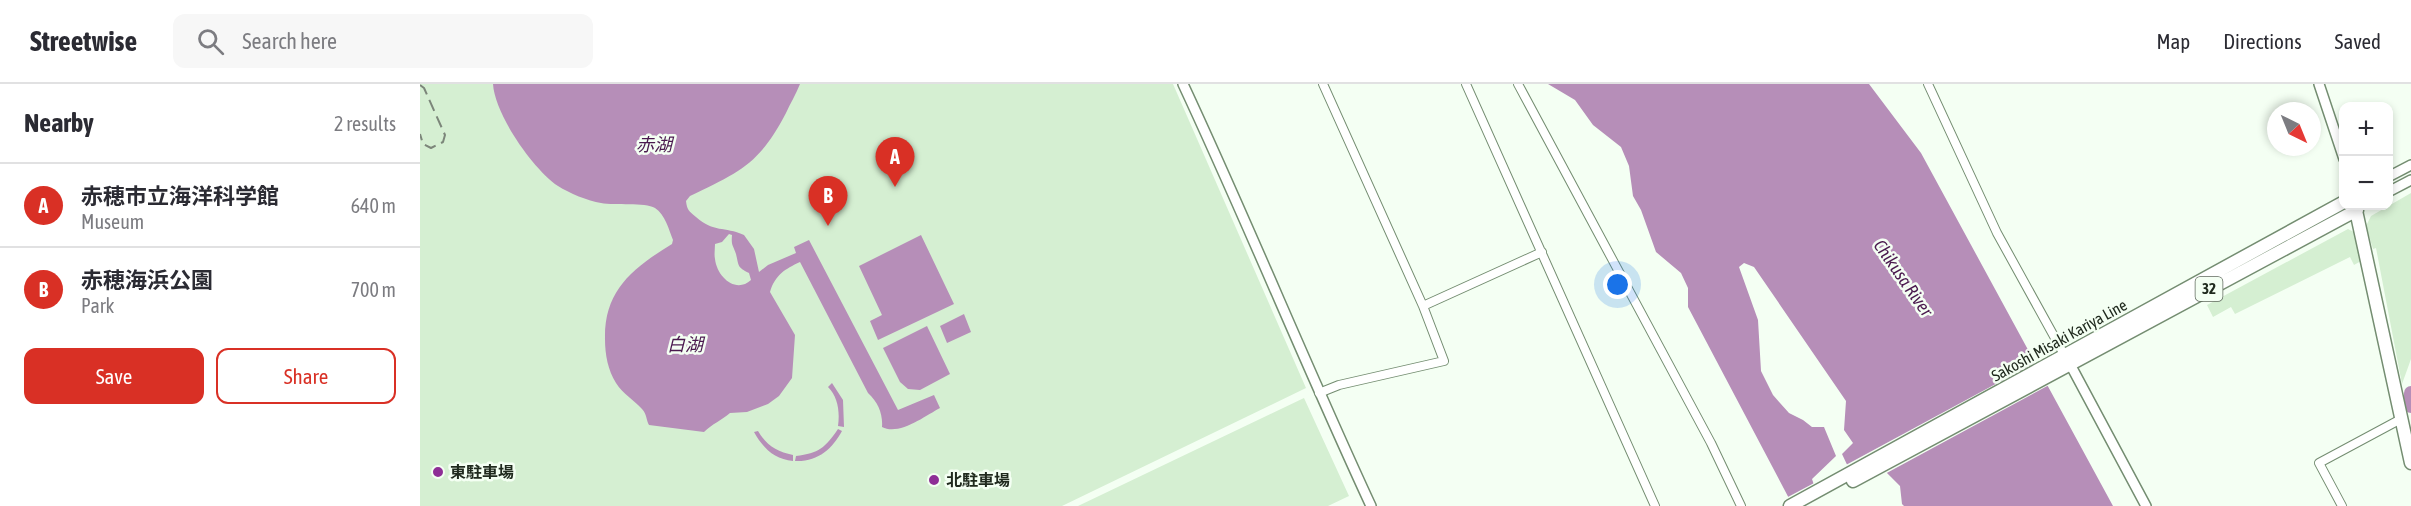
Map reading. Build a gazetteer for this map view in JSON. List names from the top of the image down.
{
  "streets": {
    "main road": ["32", "Sakoshi Misaki Kariya Line"]
  },
  "water": ["赤湖", "Chikusa River", "白湖"],
  "places": ["東駐車場", "北駐車場"],
  "north": "bottom right",
  "page": {
    "header": "Streetwise",
    "search": "Search here",
    "nav": ["Map", "Directions", "Saved"],
    "heading": ["Nearby", "2 results"],
    "map_buttons": ["+", "−"],
    "pins": ["A", "B"],
    "list": [
      {
        "mark": "A",
        "name": "赤穂市立海洋科学館",
        "note": "Museum",
        "value": "640 m"
      },
      {
        "mark": "B",
        "name": "赤穂海浜公園",
        "note": "Park",
        "value": "700 m"
      }
    ],
    "buttons": ["Save", "Share"]
  }
}
